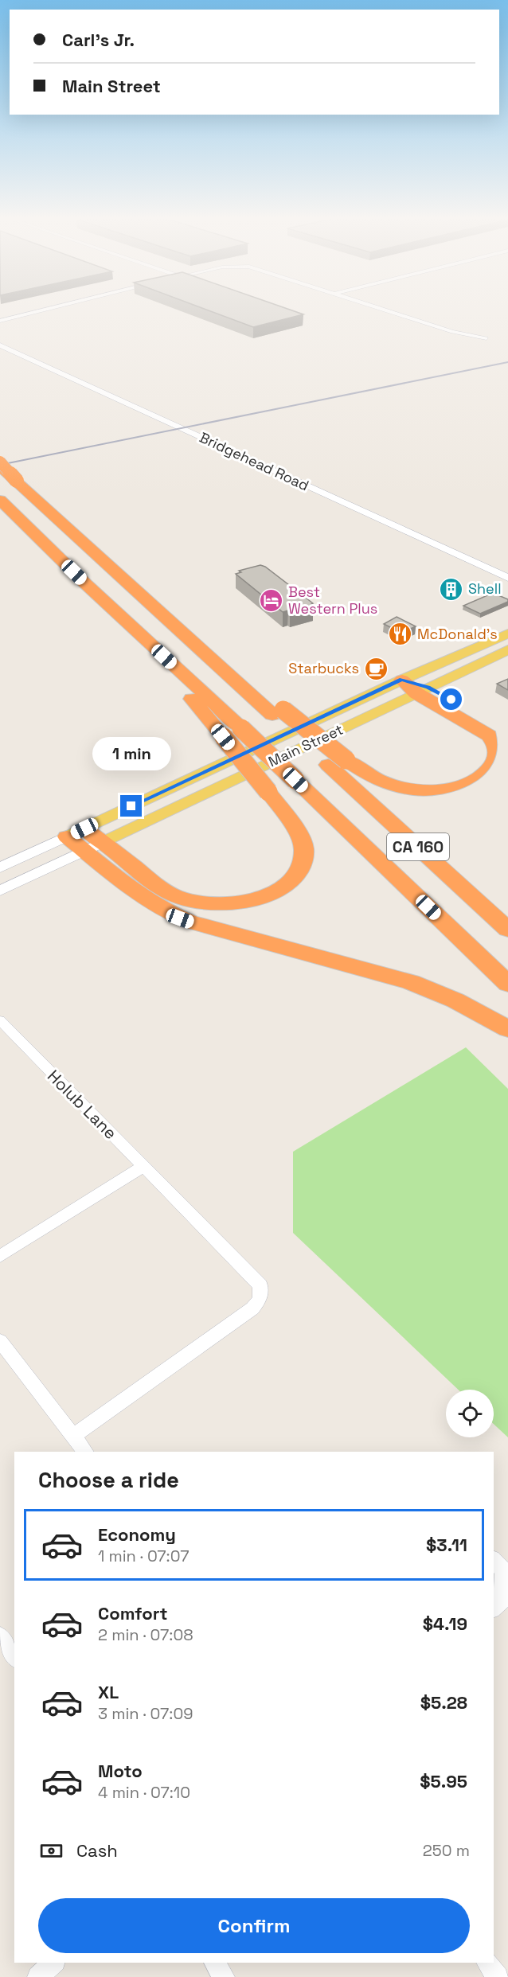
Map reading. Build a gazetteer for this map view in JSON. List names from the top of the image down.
{
  "streets": {
    "highway": ["CA 160"],
    "main road": ["Main Street"],
    "street": ["Bridgehead Road", "Holub Lane"]
  },
  "places": {
    "building": ["Shell"],
    "hotel": ["Best Western Plus"],
    "restaurant": ["McDonald's"],
    "cafe": ["Starbucks"]
  },
  "page": {
    "banner": ["Carl's Jr.", "Main Street"],
    "bubble": "1 min",
    "heading": "Choose a ride",
    "list": [
      {
        "name": "Economy",
        "note": "1 min · 07:07",
        "value": "$3.11"
      },
      {
        "name": "Comfort",
        "note": "2 min · 07:08",
        "value": "$4.19"
      },
      {
        "name": "XL",
        "note": "3 min · 07:09",
        "value": "$5.28"
      },
      {
        "name": "Moto",
        "note": "4 min · 07:10",
        "value": "$5.95"
      }
    ],
    "pay": ["Cash", "250 m"],
    "buttons": "Confirm"
  }
}
